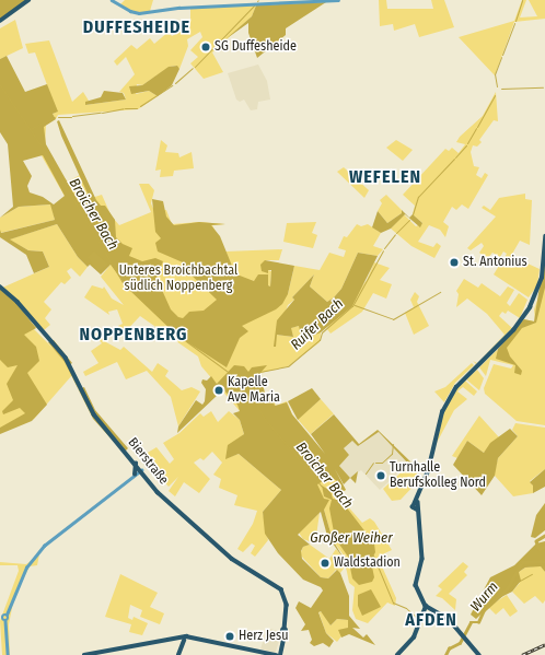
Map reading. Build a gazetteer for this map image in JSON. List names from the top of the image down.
{
  "streets": {
    "main road": ["Bierstraße"]
  },
  "districts": [
    "DUFFESHEIDE",
    "WEFELEN",
    "NOPPENBERG",
    "AFDEN"
  ],
  "water": [
    "Broicher Bach",
    "Ruifer Bach",
    "Großer Weiher",
    "Wurm"
  ],
  "parks": ["Unteres Broichbachtal südlich Noppenberg"],
  "places": [
    "SG Duffesheide",
    "St. Antonius",
    "Kapelle Ave Maria",
    "Turnhalle Berufskolleg Nord",
    "Waldstadion",
    "Herz Jesu"
  ]
}
